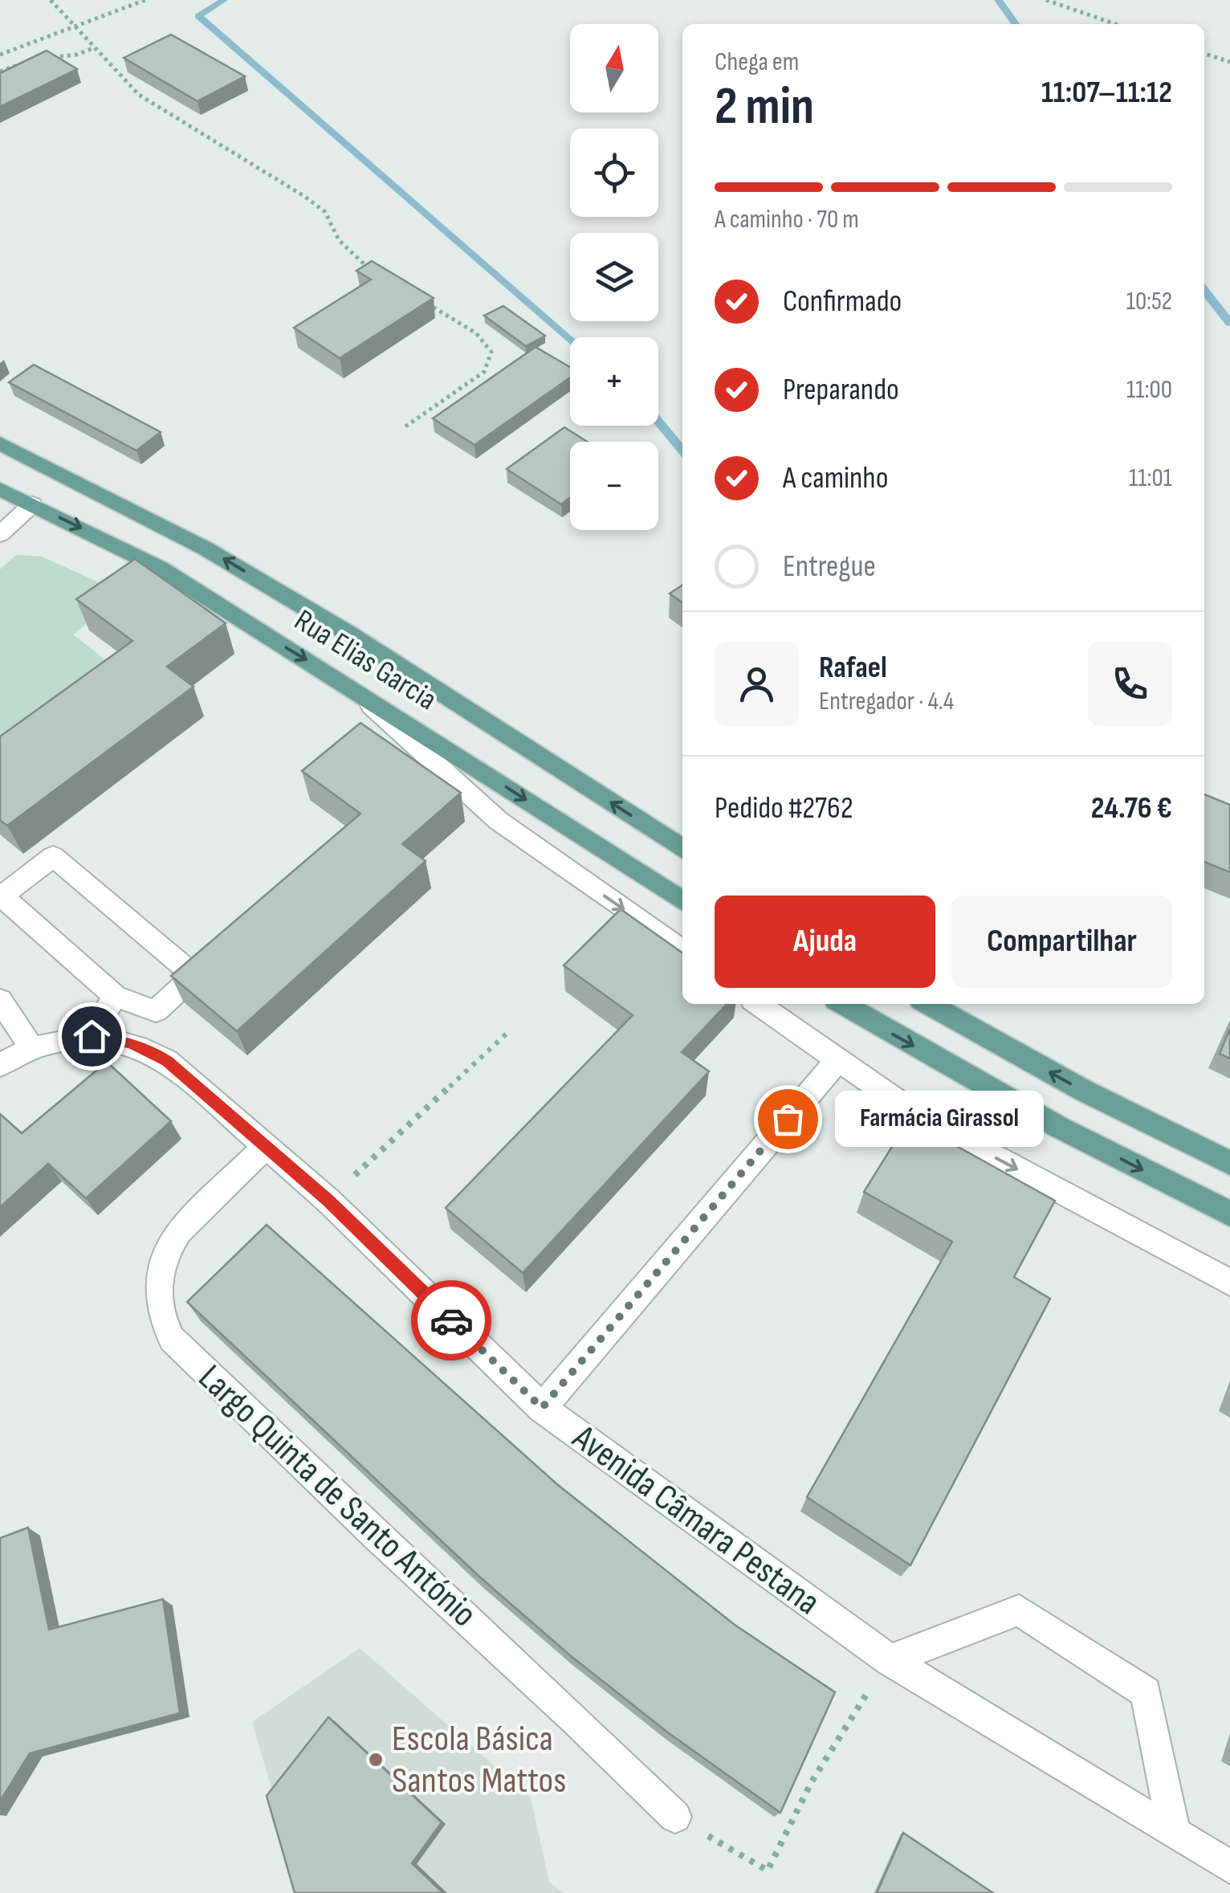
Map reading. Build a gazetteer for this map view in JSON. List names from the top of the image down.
{
  "streets": {
    "main road": ["Rua Elias Garcia"],
    "street": ["Largo Quinta de Santo António", "Avenida Câmara Pestana"]
  },
  "crossings": [
    ["Largo Quinta de Santo António", "Avenida Câmara Pestana"]
  ],
  "places": ["Farmácia Girassol", "Escola Básica Santos Mattos"],
  "north": "top",
  "page": {
    "map_buttons": ["+", "−"],
    "heading": ["2 min", "Chega em", "11:07–11:12"],
    "panel": [
      "Rafael",
      "Entregador · 4.4",
      "Pedido #2762",
      "24.76 €"
    ],
    "bar": "A caminho · 70 m",
    "list": [
      ["Confirmado", "10:52"],
      ["Preparando", "11:00"],
      ["A caminho", "11:01"],
      "Entregue"
    ],
    "buttons": ["Ajuda", "Compartilhar"],
    "bubble": "Farmácia Girassol"
  }
}
